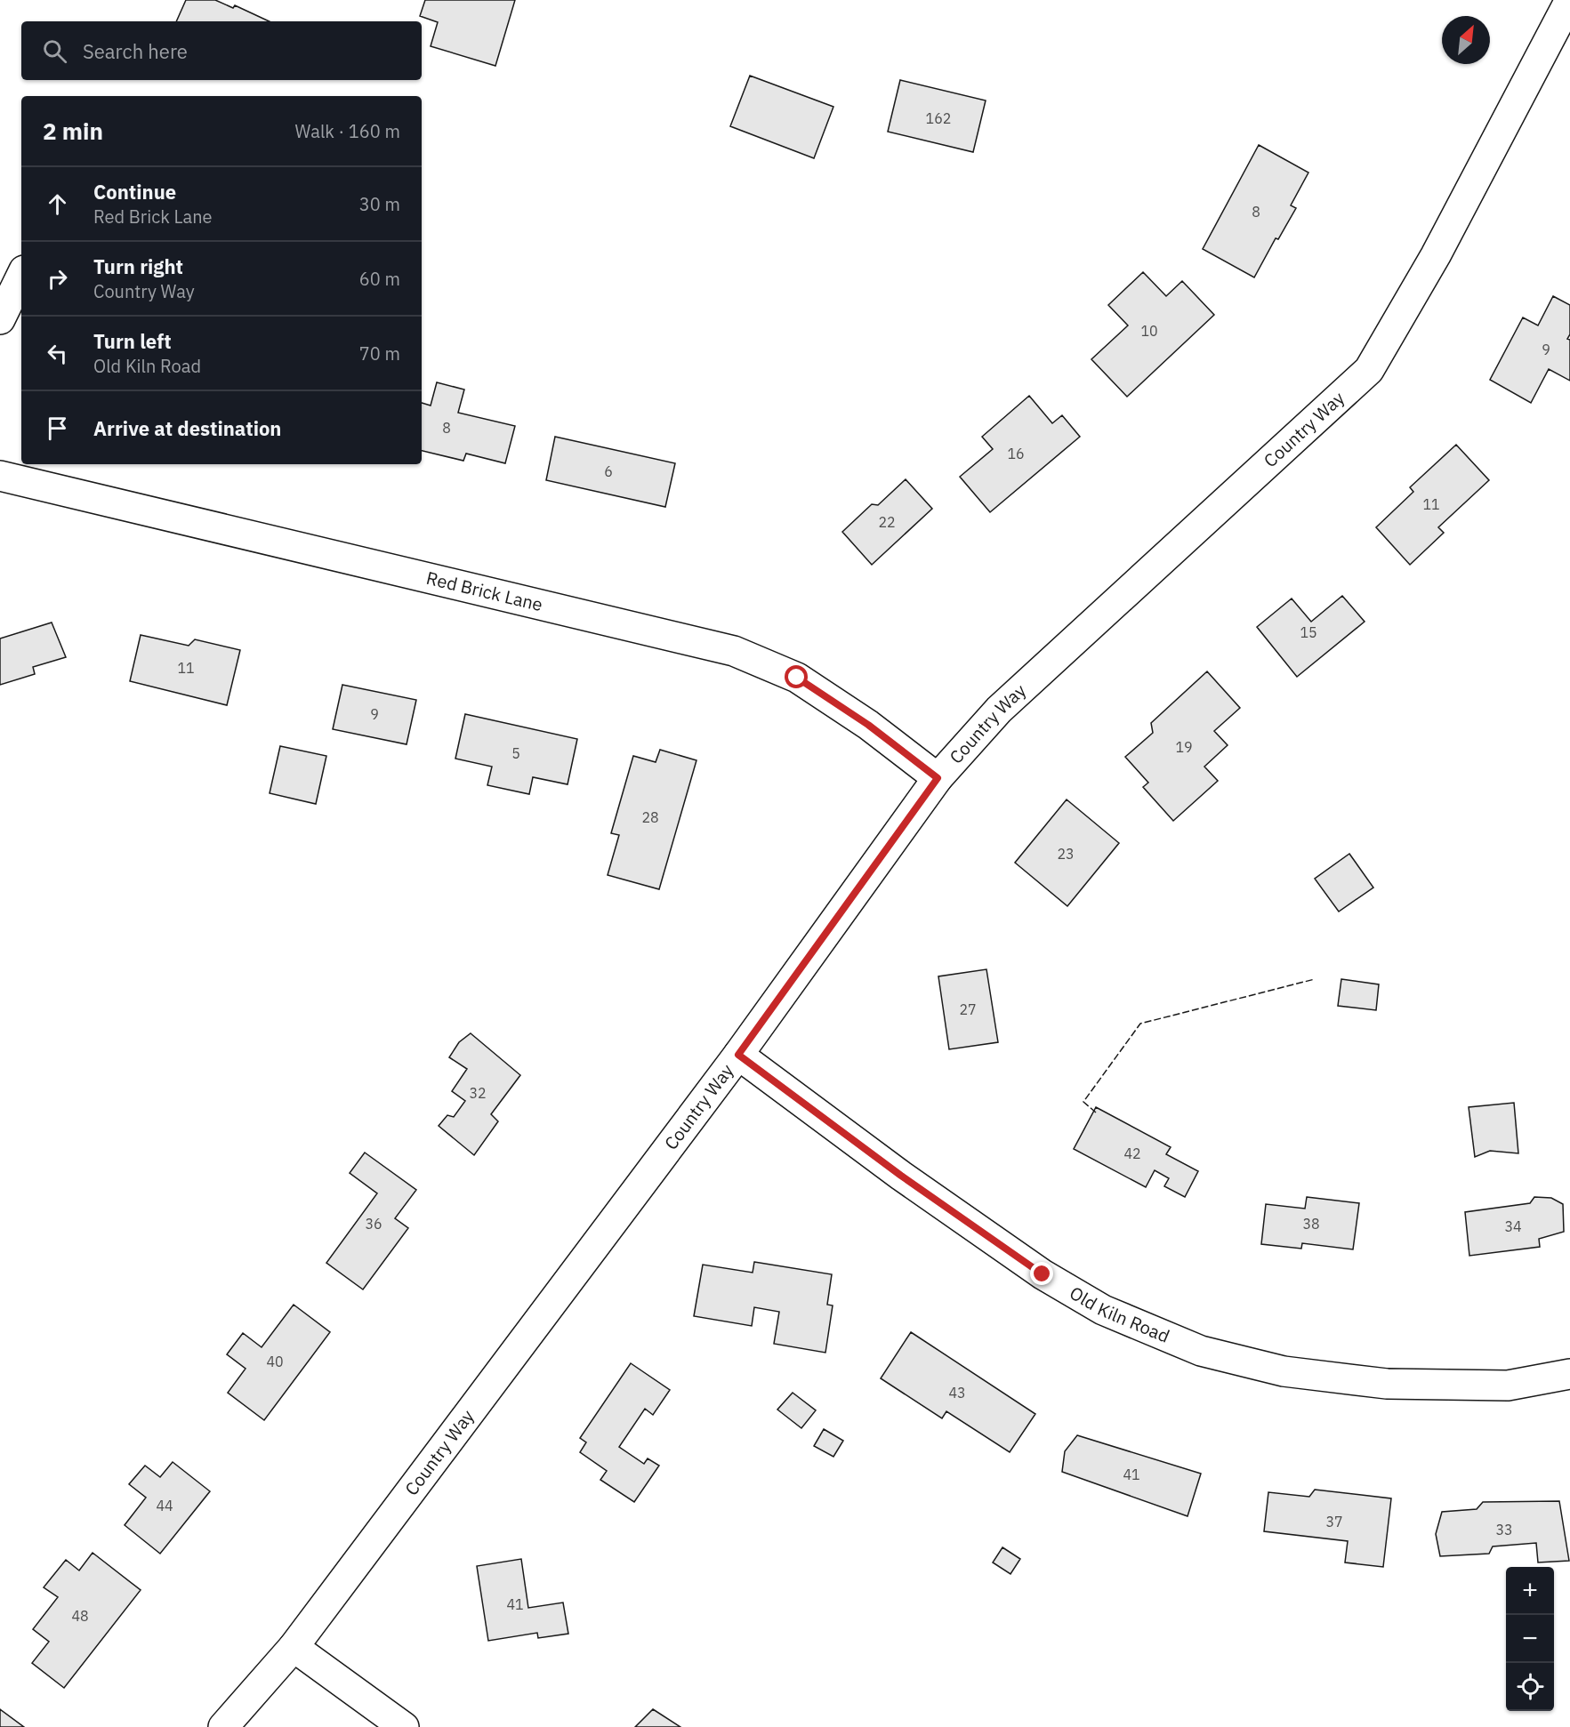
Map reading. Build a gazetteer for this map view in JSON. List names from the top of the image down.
{
  "streets": {
    "street": ["Country Way", "Red Brick Lane", "Old Kiln Road"]
  },
  "crossings": [
    ["Country Way", "Red Brick Lane"],
    ["Country Way", "Old Kiln Road"]
  ],
  "house_numbers": [
    "162",
    "8",
    "10",
    "9",
    "8",
    "16",
    "6",
    "11",
    "22",
    "15",
    "11",
    "9",
    "19",
    "5",
    "28",
    "23",
    "27",
    "32",
    "42",
    "36",
    "38",
    "34",
    "40",
    "43",
    "41",
    "44",
    "37",
    "33",
    "41",
    "48"
  ],
  "north": "top right",
  "page": {
    "search": "Search here",
    "heading": ["2 min", "Walk · 160 m"],
    "list": [
      ["Continue", "Red Brick Lane", "30 m"],
      ["Turn right", "Country Way", "60 m"],
      ["Turn left", "Old Kiln Road", "70 m"],
      "Arrive at destination"
    ],
    "map_buttons": ["+", "−"]
  }
}
